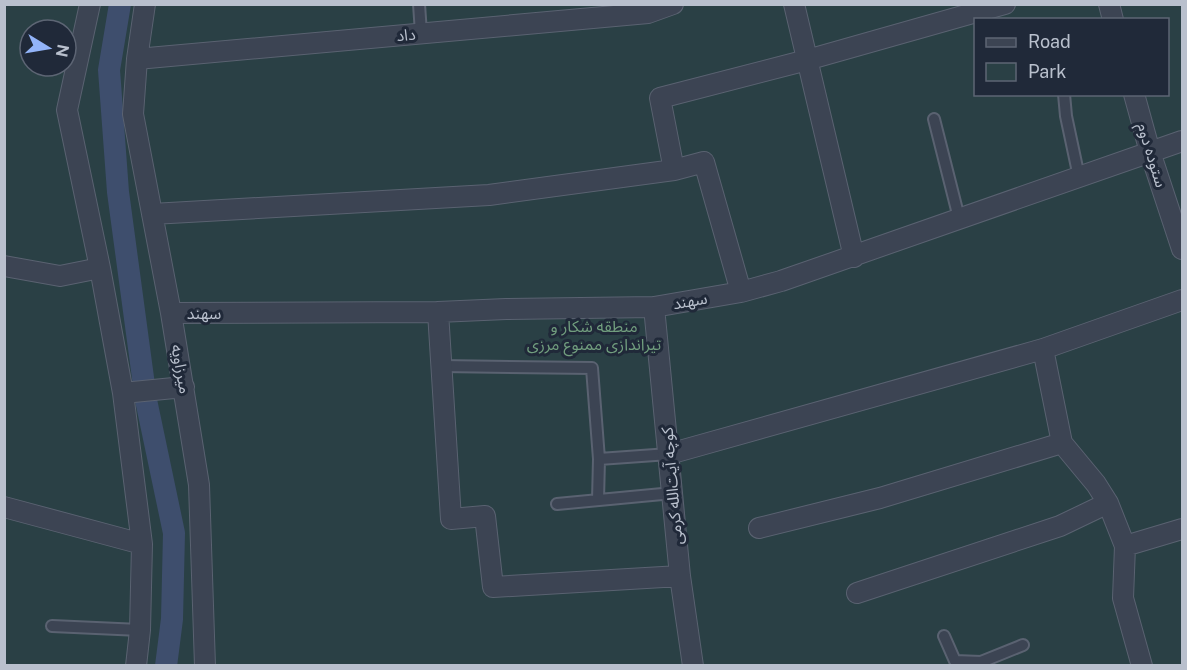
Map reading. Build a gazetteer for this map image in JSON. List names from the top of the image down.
{
  "streets": {
    "street": [
      "داد",
      "ستوده دوم",
      "سهند",
      "میرزاویه",
      "کوچه آیت‌الله کرمی"
    ]
  },
  "crossings": [
    ["داد", "میرزاویه"],
    ["ستوده دوم", "سهند"],
    ["سهند", "میرزاویه"],
    ["سهند", "کوچه آیت‌الله کرمی"]
  ],
  "parks": ["منطقه شکار و تیراندازی ممنوع مرزی"],
  "legend": ["Road", "Park"],
  "north": "right"
}
